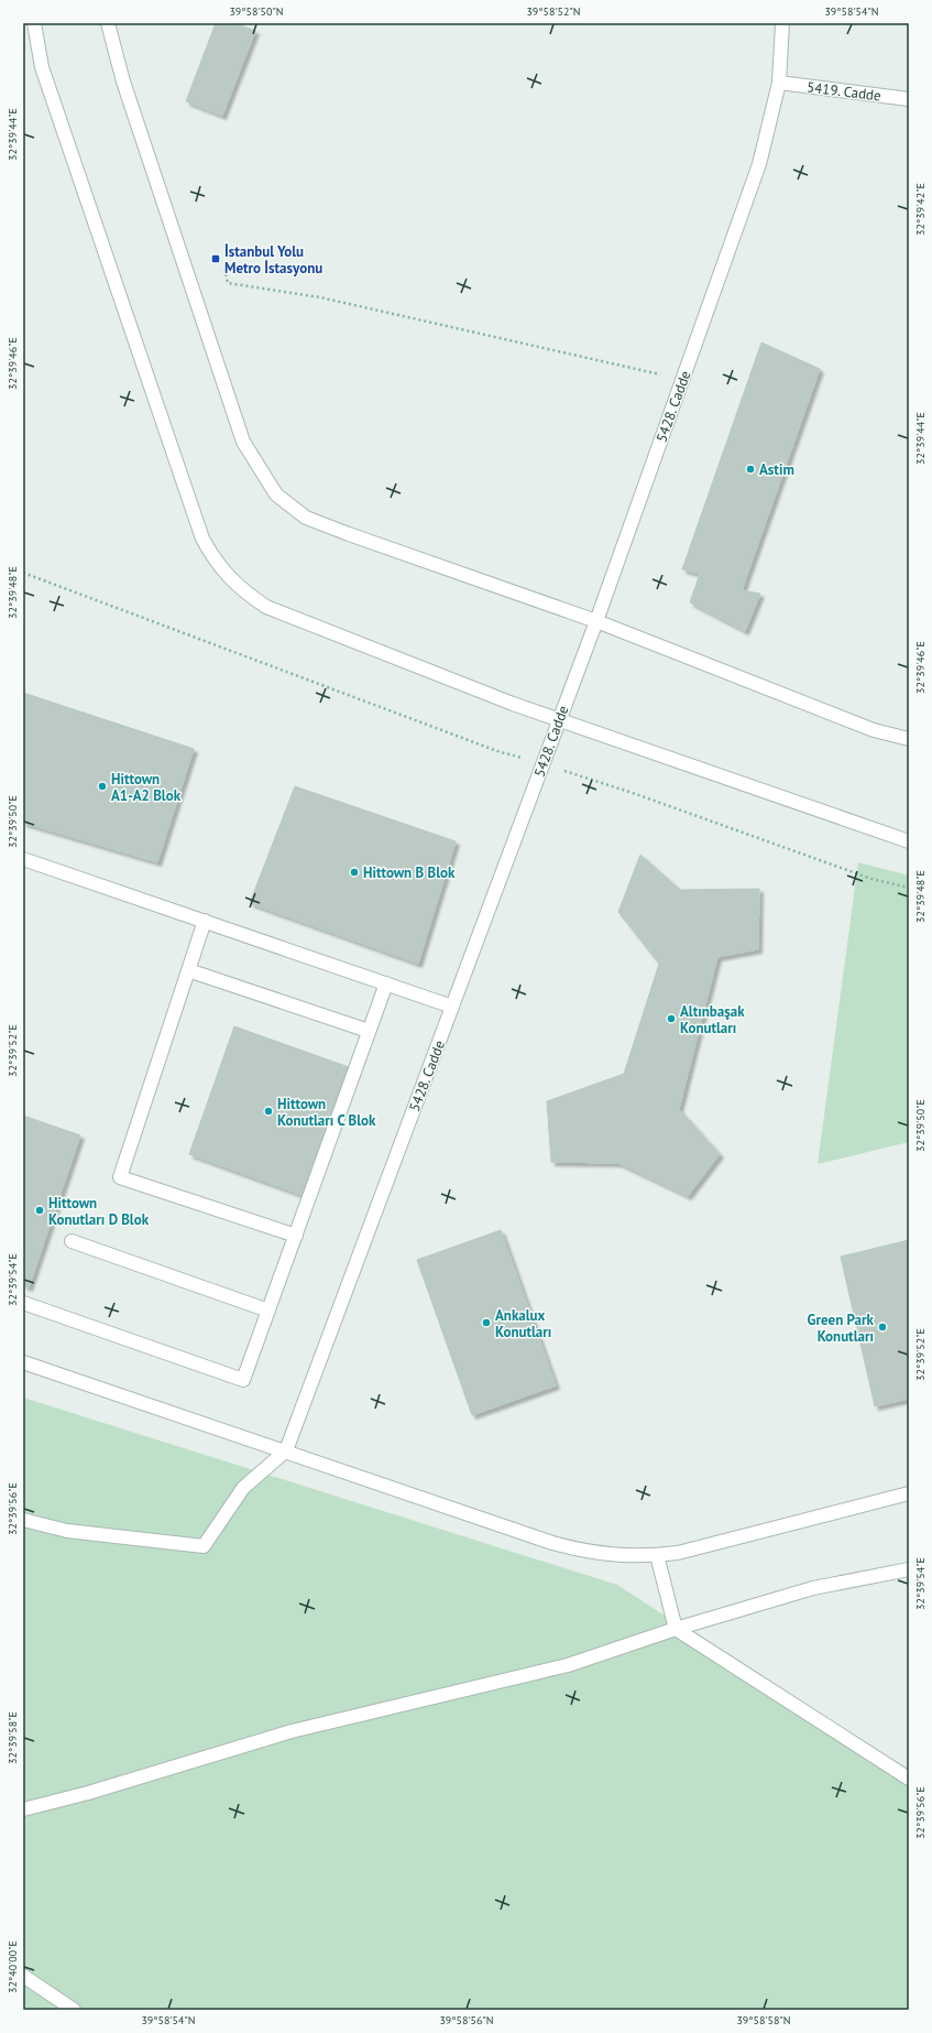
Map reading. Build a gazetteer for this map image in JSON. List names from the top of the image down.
{
  "streets": {
    "street": ["5419. Cadde", "5428. Cadde"]
  },
  "crossings": [
    ["5419. Cadde", "5428. Cadde"]
  ],
  "places": {
    "transit": ["İstanbul Yolu Metro İstasyonu"],
    "other": [
      "Astim",
      "Hittown A1-A2 Blok",
      "Hittown B Blok",
      "Altınbaşak Konutları",
      "Hittown Konutları C Blok",
      "Hittown Konutları D Blok",
      "Ankalux Konutları",
      "Green Park Konutları"
    ]
  },
  "coordinates": [
    "39°58'50\"N",
    "39°58'52\"N",
    "39°58'54\"N",
    "32°39'44\"E",
    "32°39'42\"E",
    "32°39'46\"E",
    "32°39'48\"E",
    "32°39'50\"E",
    "32°39'52\"E",
    "32°39'54\"E",
    "32°39'56\"E",
    "32°39'58\"E",
    "32°40'00\"E",
    "39°58'56\"N",
    "39°58'58\"N"
  ]
}
